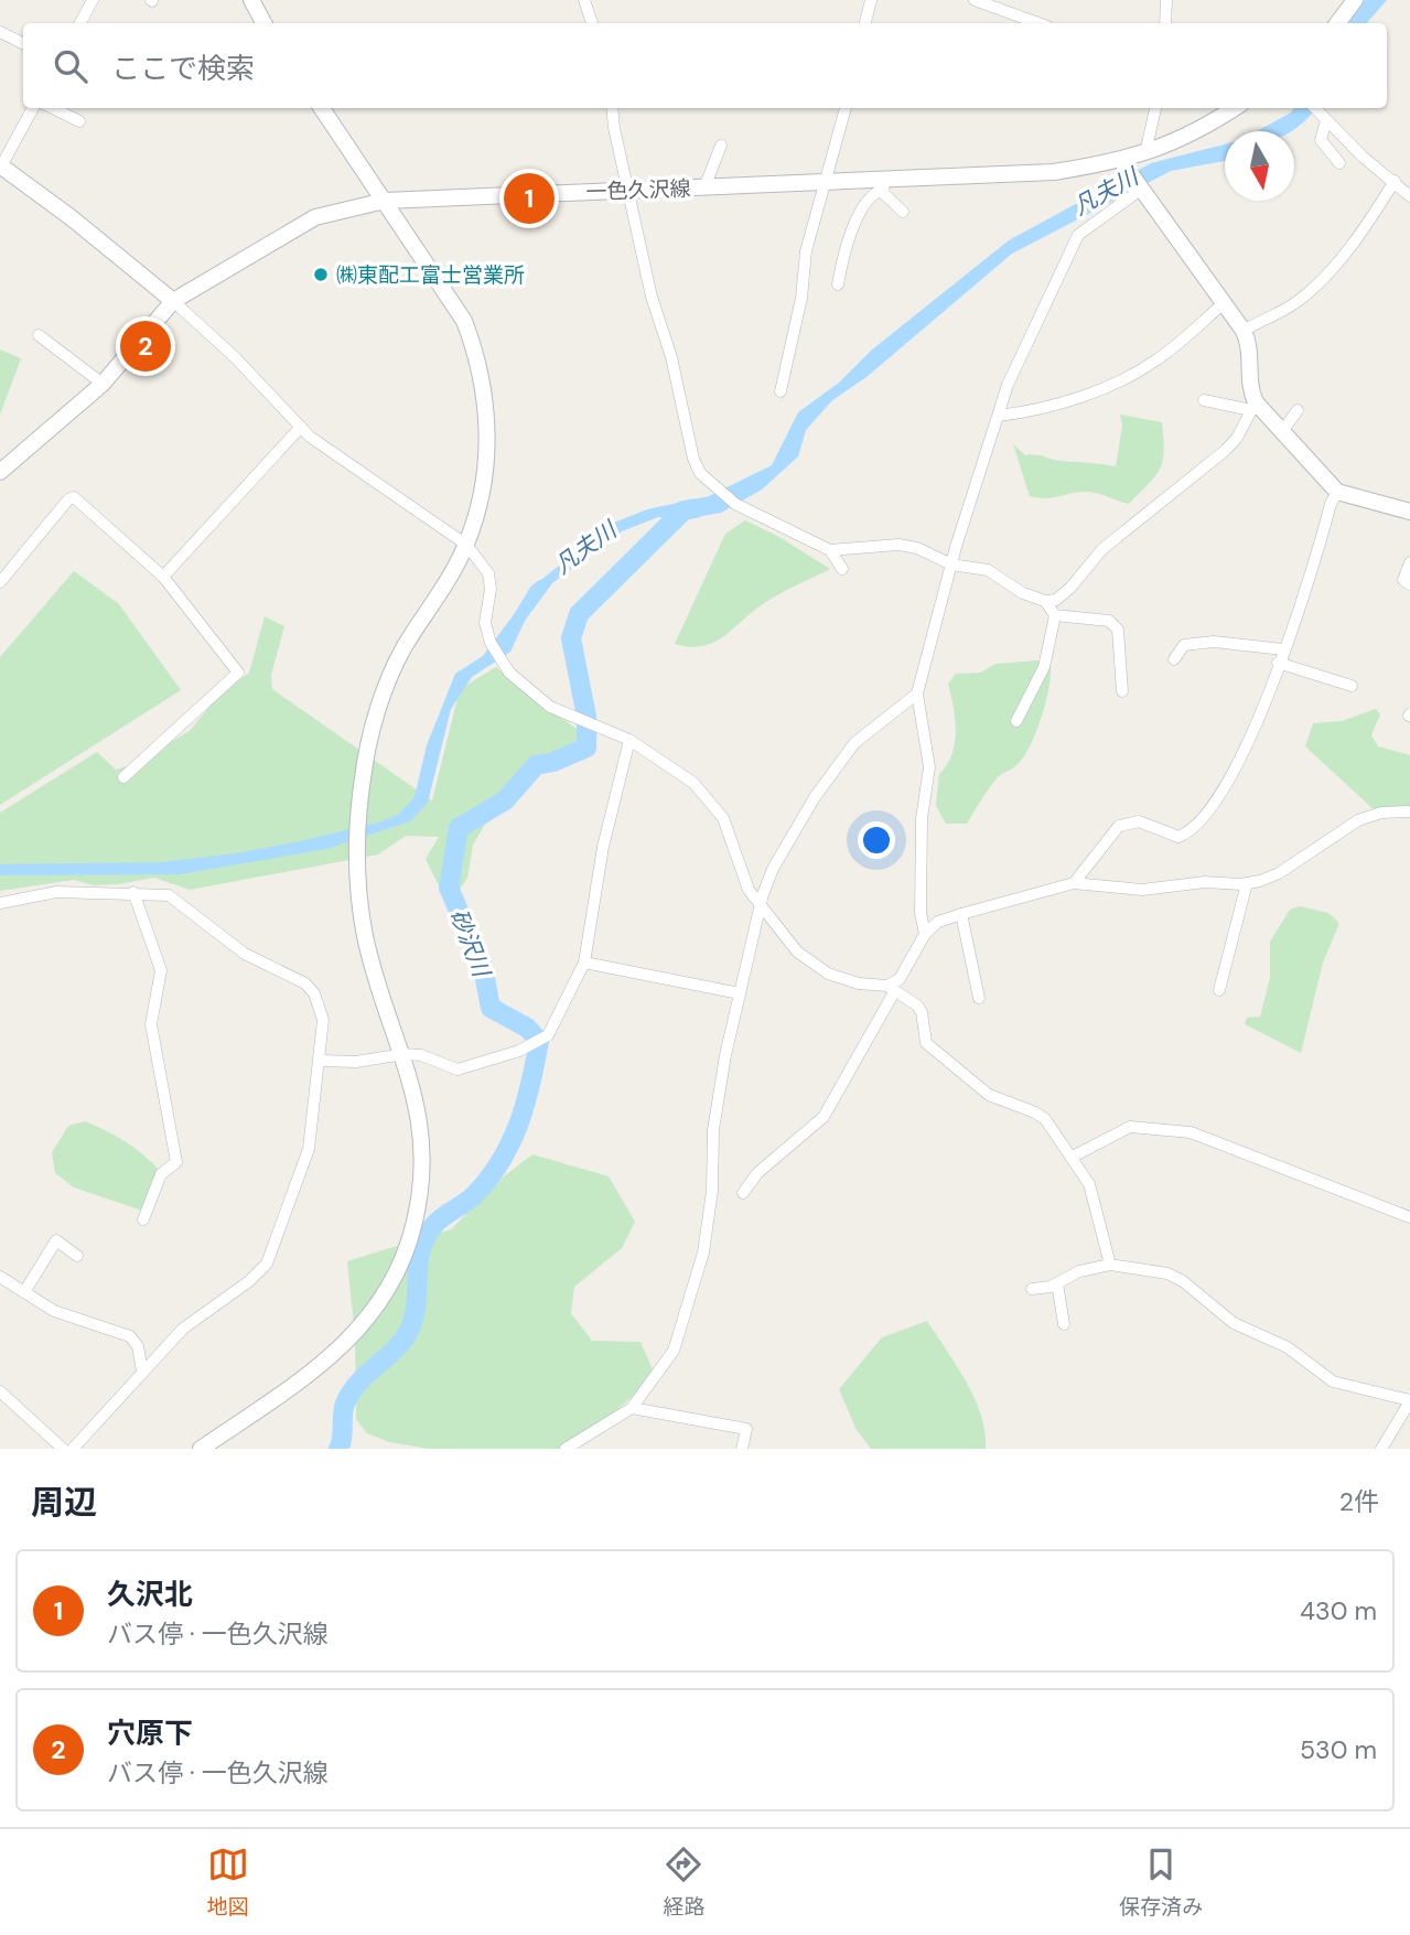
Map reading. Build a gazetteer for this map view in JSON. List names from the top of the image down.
{
  "streets": {
    "street": ["一色久沢線"]
  },
  "water": ["凡夫川", "砂沢川"],
  "places": ["㈱東配工富士営業所"],
  "north": "bottom",
  "page": {
    "search": "ここで検索",
    "pins": ["1", "2"],
    "heading": ["周辺", "2件"],
    "list": [
      {
        "mark": "1",
        "name": "久沢北",
        "note": "バス停 · 一色久沢線",
        "value": "430 m"
      },
      {
        "mark": "2",
        "name": "穴原下",
        "note": "バス停 · 一色久沢線",
        "value": "530 m"
      }
    ],
    "nav": ["地図", "経路", "保存済み"]
  }
}
